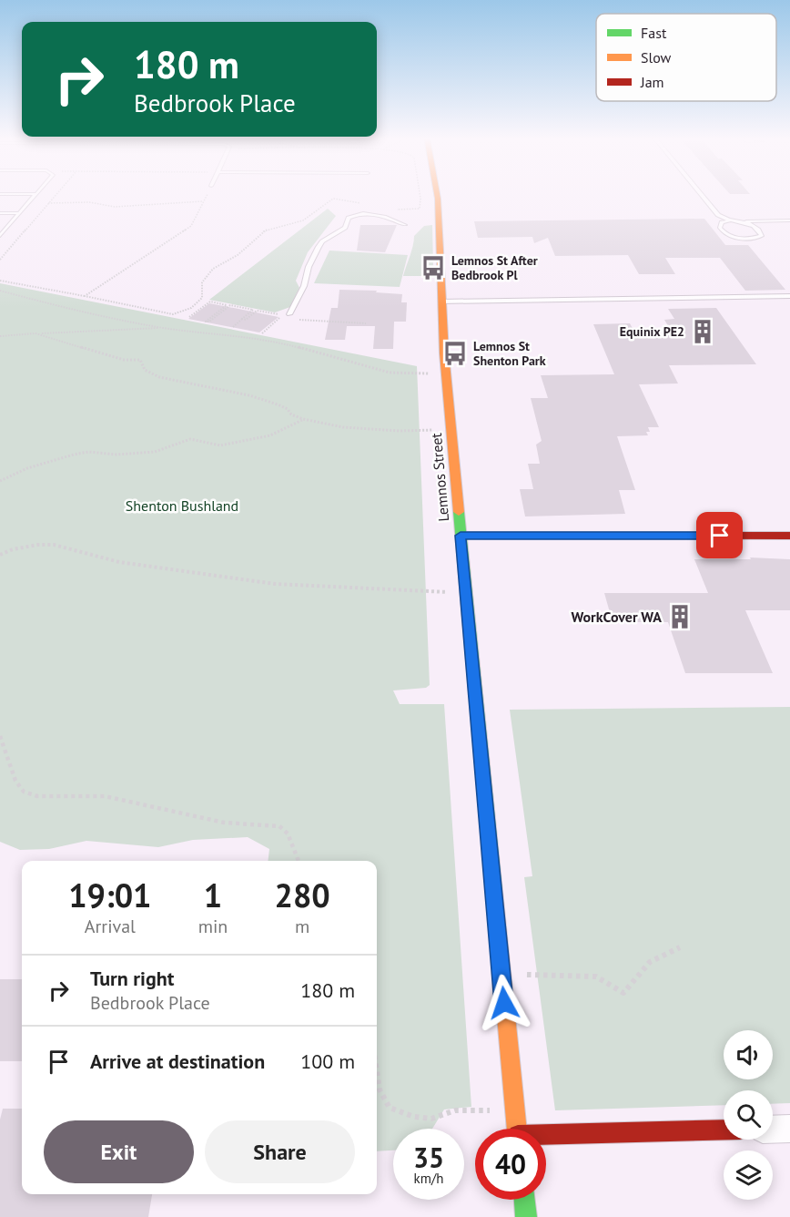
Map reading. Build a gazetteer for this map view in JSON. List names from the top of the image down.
{
  "streets": {
    "street": ["Lemnos Street"]
  },
  "parks": ["Shenton Bushland"],
  "places": {
    "bus stop": ["Lemnos St After Bedbrook Pl", "Lemnos St Shenton Park"],
    "building": ["Equinix PE2", "WorkCover WA"]
  },
  "legend": ["Fast", "Slow", "Jam"],
  "page": {
    "turn": ["180 m", "Bedbrook Place"],
    "eta": [
      "19:01",
      "Arrival",
      "1",
      "min",
      "280",
      "m"
    ],
    "list": [
      {
        "name": "Turn right",
        "note": "Bedbrook Place",
        "value": "180 m"
      },
      {
        "name": "Arrive at destination",
        "value": "100 m"
      }
    ],
    "buttons": ["Exit", "Share"],
    "speed": "35 km/h",
    "limit": "40"
  }
}
